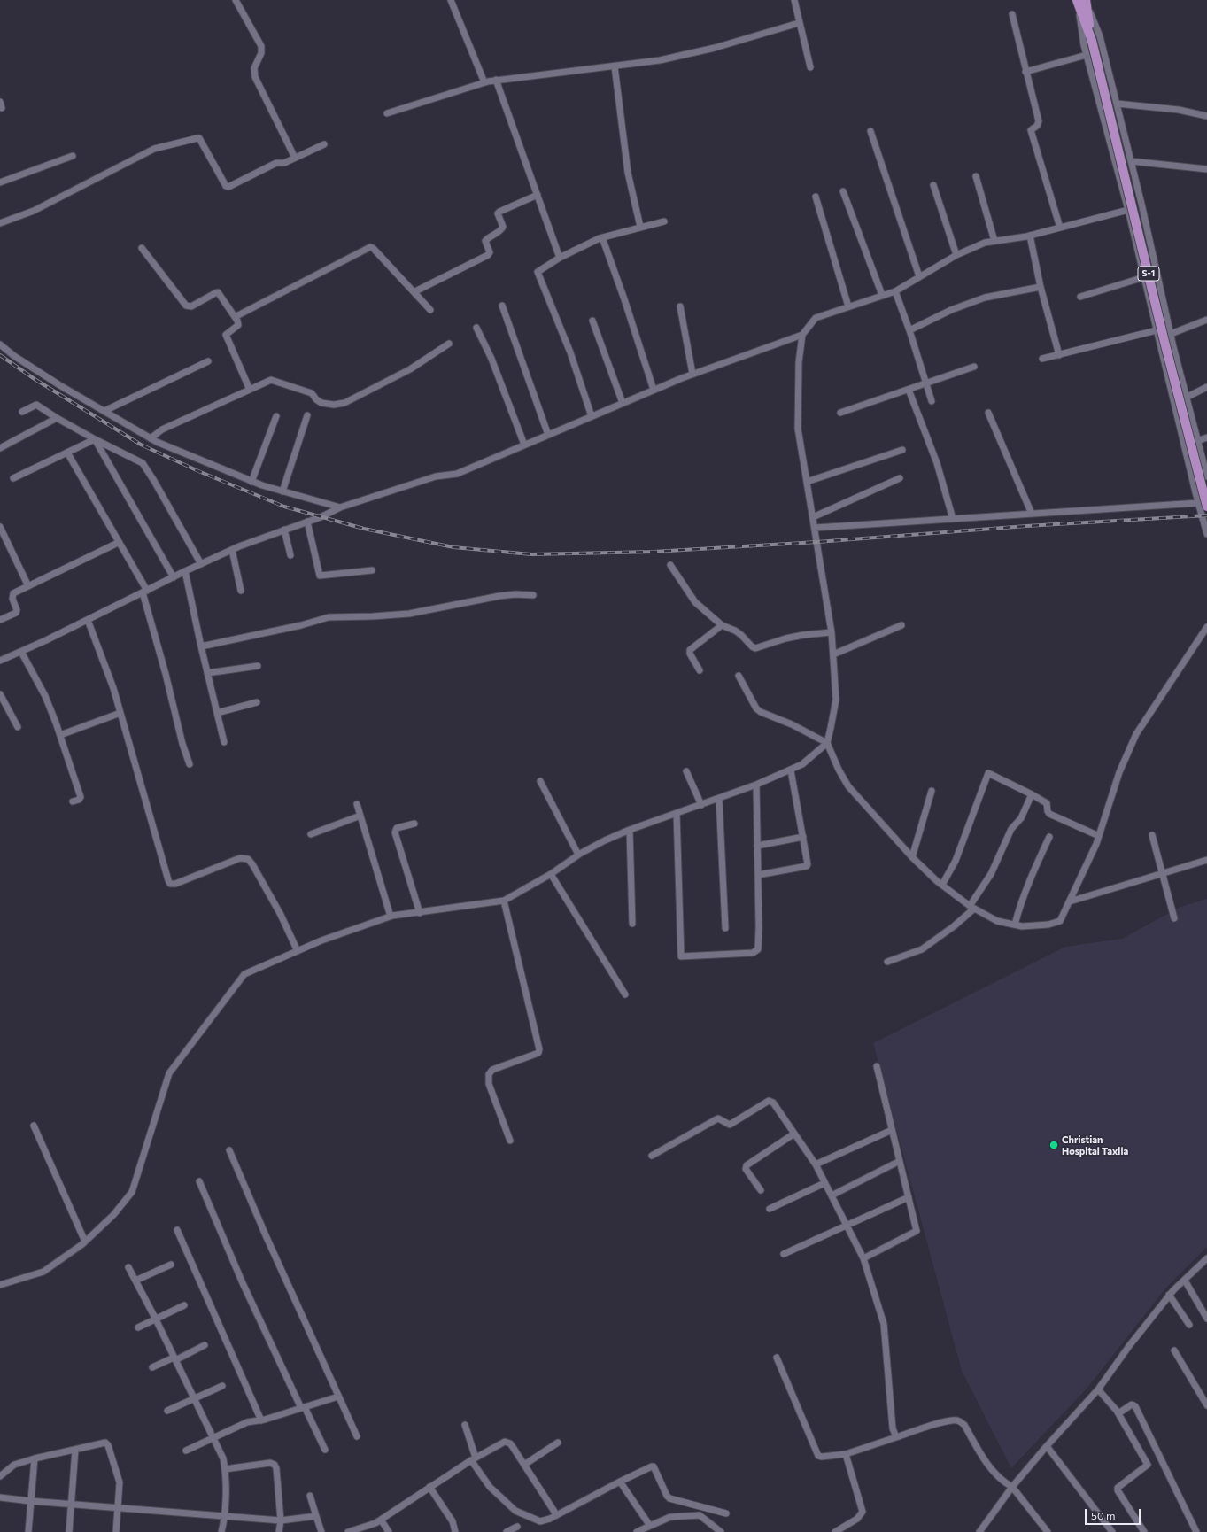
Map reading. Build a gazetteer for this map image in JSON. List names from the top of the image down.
{
  "streets": {
    "main road": ["S-1"]
  },
  "places": ["Christian Hospital Taxila"],
  "scale_bar": "50 m"
}
